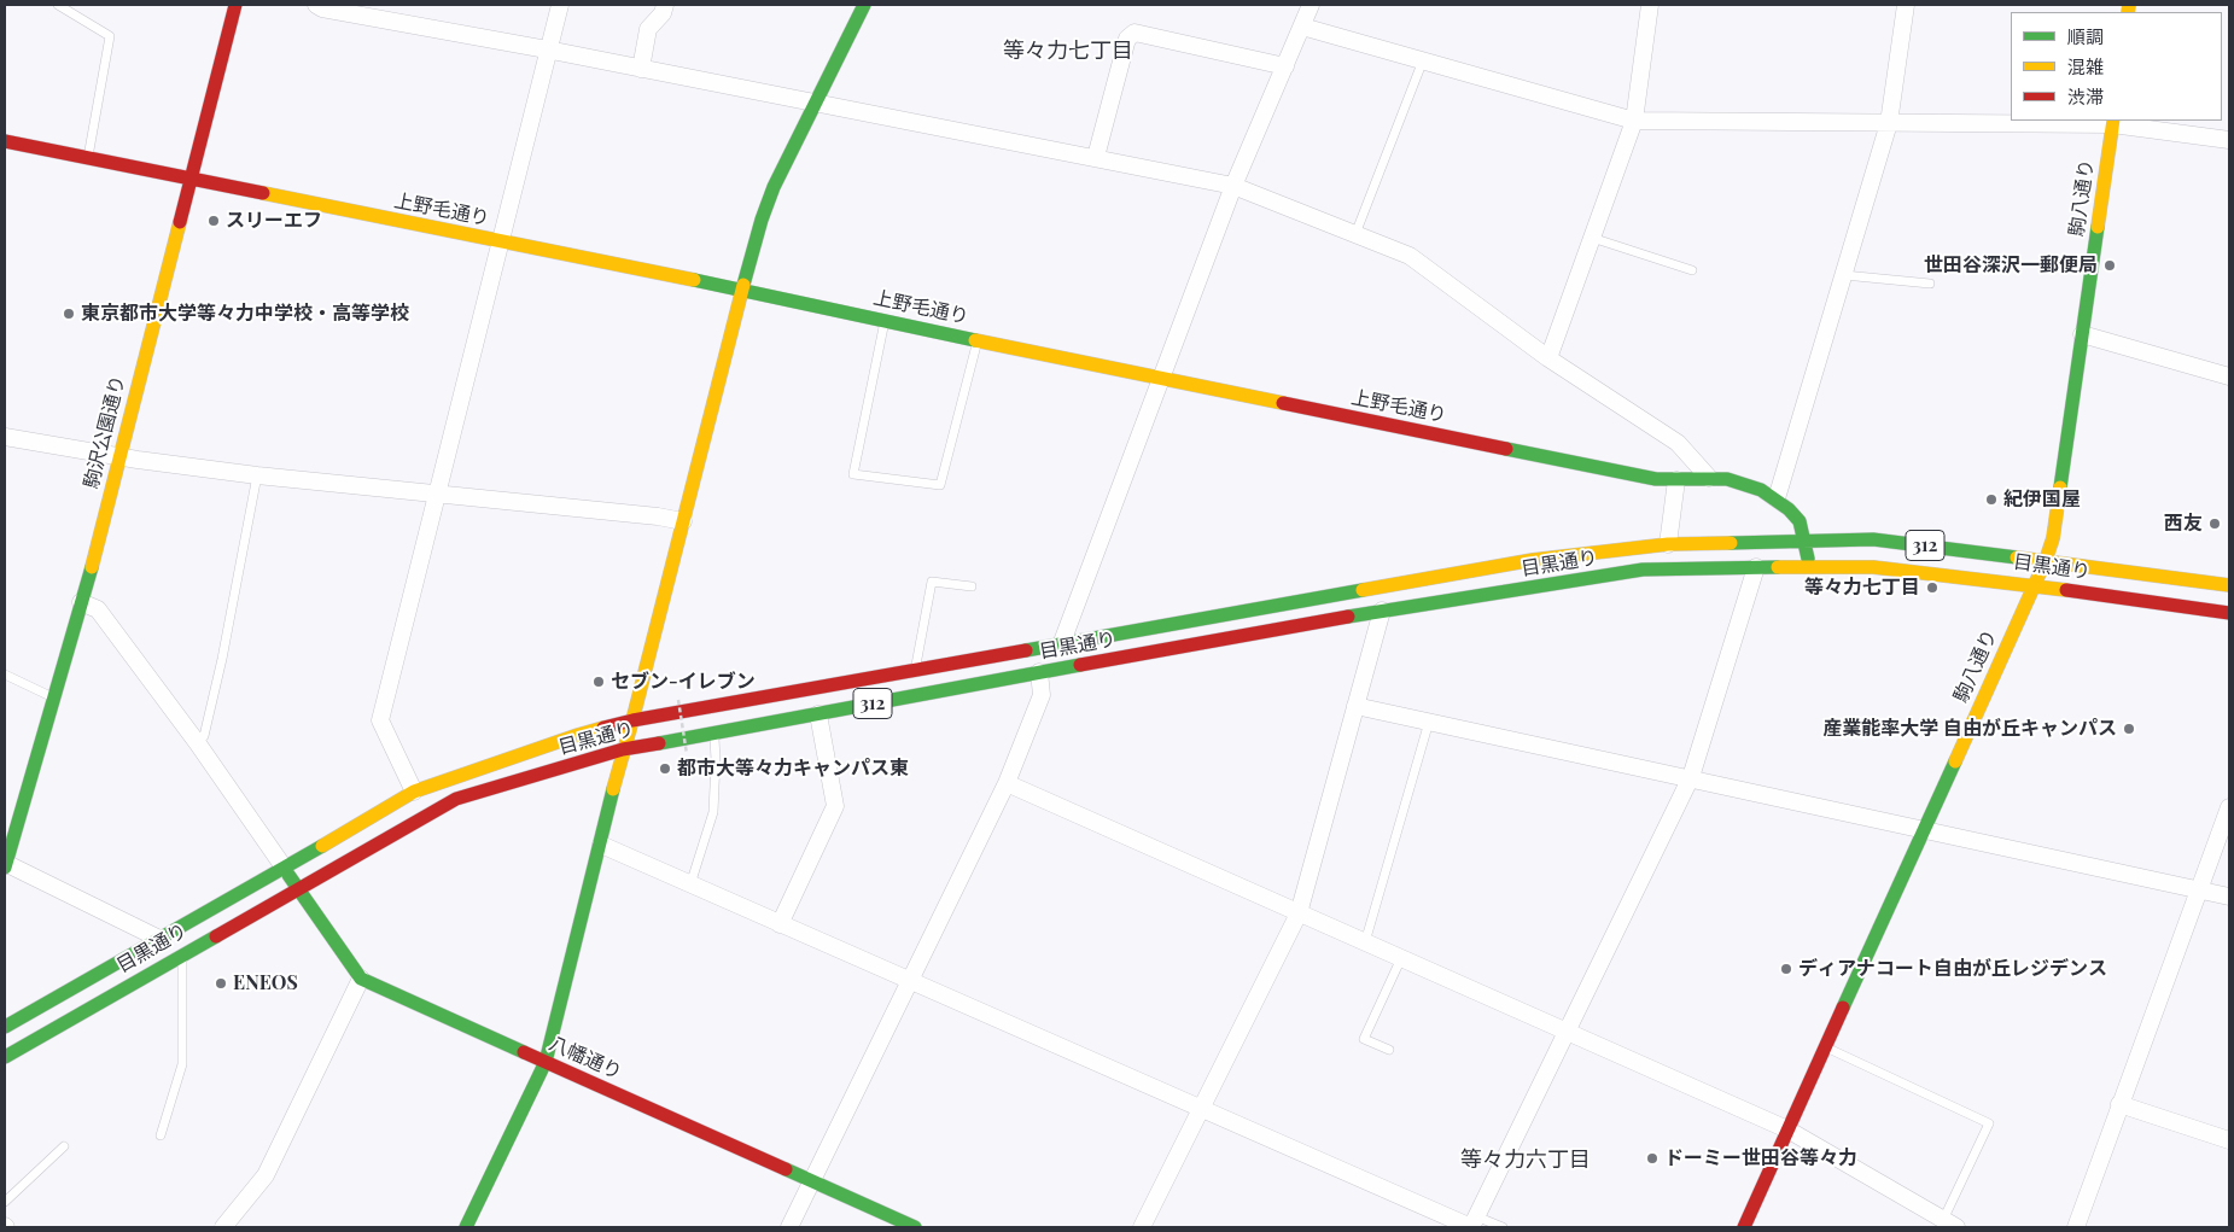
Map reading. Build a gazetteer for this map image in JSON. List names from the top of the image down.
{
  "streets": {
    "street": [
      "駒八通り",
      "上野毛通り",
      "駒沢公園通り",
      "312",
      "目黒通り",
      "八幡通り"
    ]
  },
  "crossings": [
    ["駒八通り", "目黒通り"],
    ["上野毛通り", "駒沢公園通り"],
    ["上野毛通り", "目黒通り"],
    ["目黒通り", "八幡通り"]
  ],
  "districts": ["等々力七丁目", "等々力六丁目"],
  "places": [
    "スリーエフ",
    "世田谷深沢一郵便局",
    "東京都市大学等々力中学校・高等学校",
    "紀伊国屋",
    "西友",
    "等々力七丁目",
    "セブン-イレブン",
    "産業能率大学 自由が丘キャンパス",
    "都市大等々力キャンパス東",
    "ディアナコート自由が丘レジデンス",
    "ENEOS",
    "ドーミー世田谷等々力"
  ],
  "legend": ["順調", "混雑", "渋滞"]
}
